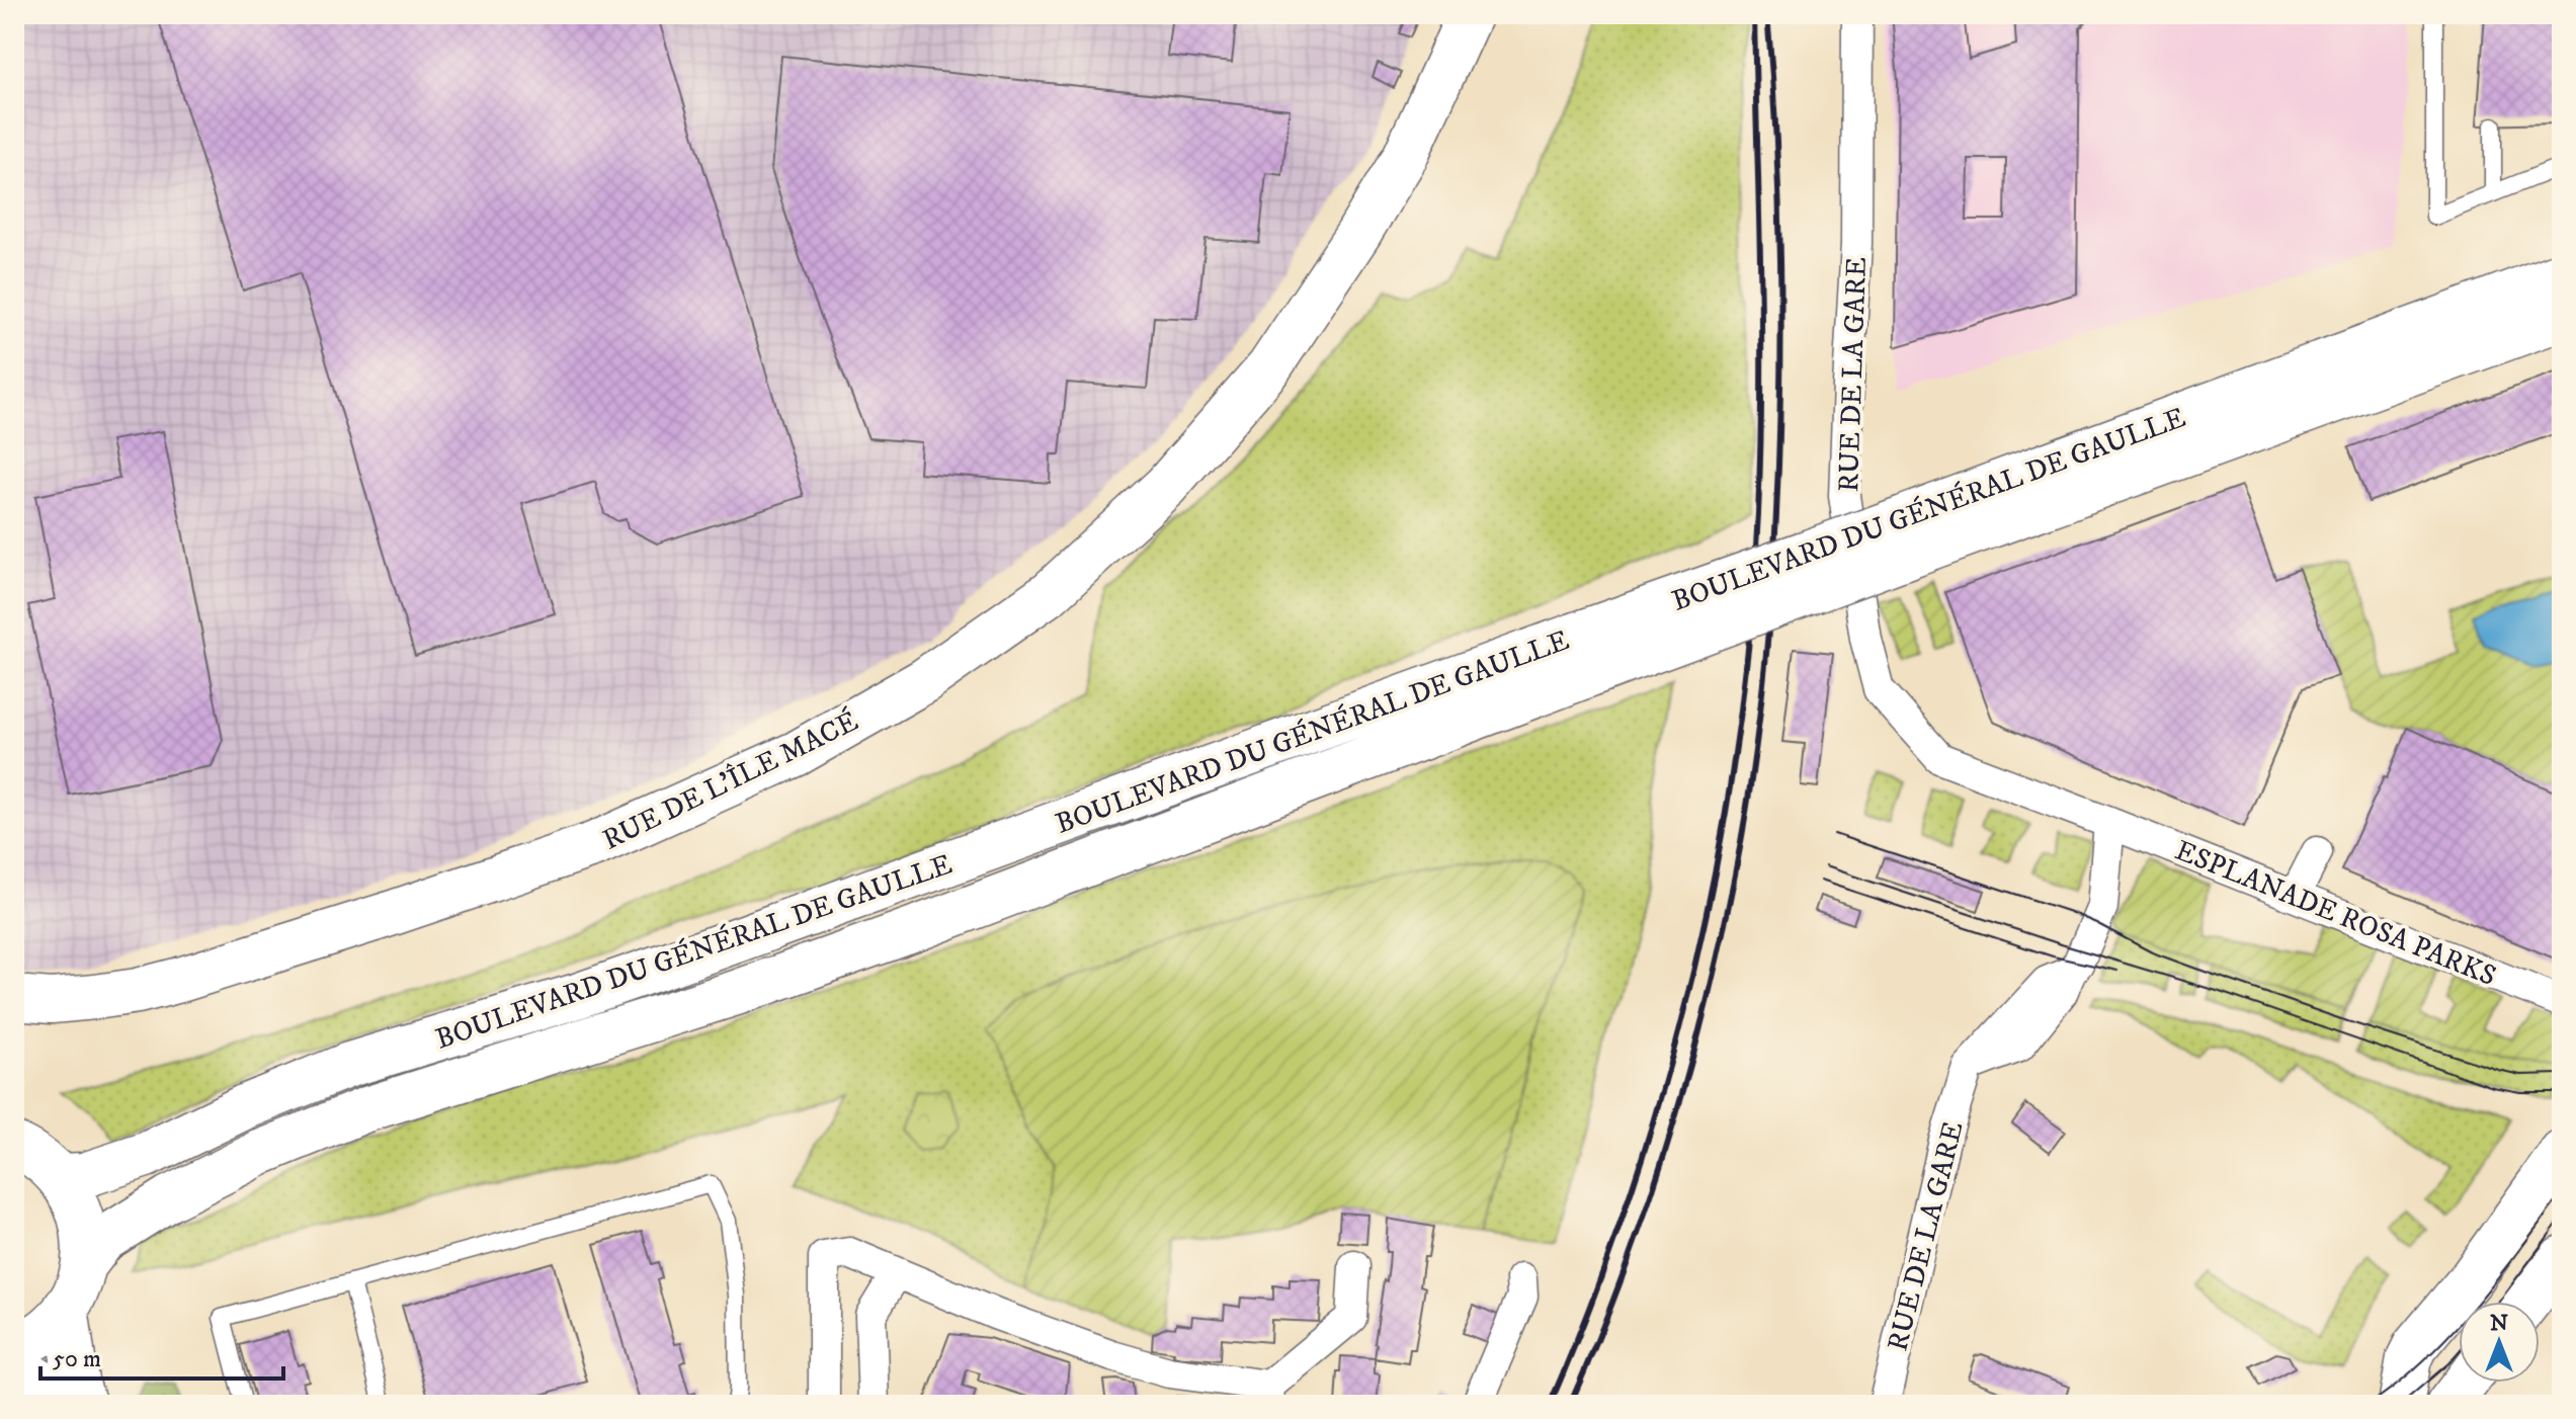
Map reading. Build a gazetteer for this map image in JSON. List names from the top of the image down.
{
  "streets": {
    "main road": ["BOULEVARD DU GÉNÉRAL DE GAULLE", "RUE DE L'ÎLE MACÉ"],
    "street": ["RUE DE LA GARE", "ESPLANADE ROSA PARKS"]
  },
  "crossings": [
    ["RUE DE LA GARE", "ESPLANADE ROSA PARKS"]
  ],
  "scale_bar": "50 m",
  "north": "top"
}
